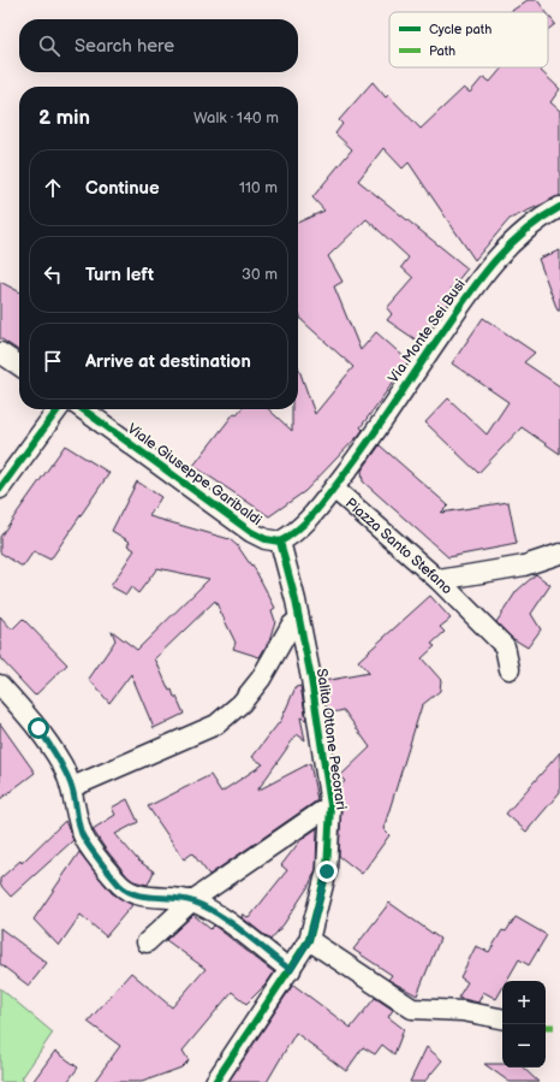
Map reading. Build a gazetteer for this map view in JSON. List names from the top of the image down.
{
  "streets": {
    "street": [
      "Via Monte Sei Busi",
      "Viale Giuseppe Garibaldi",
      "Piazza Santo Stefano",
      "Salita Ottone Pecorari"
    ]
  },
  "crossings": [
    ["Via Monte Sei Busi", "Piazza Santo Stefano"],
    ["Viale Giuseppe Garibaldi", "Piazza Santo Stefano"]
  ],
  "legend": ["Cycle path", "Path"],
  "page": {
    "search": "Search here",
    "heading": ["2 min", "Walk · 140 m"],
    "list": [
      ["Continue", "110 m"],
      ["Turn left", "30 m"],
      "Arrive at destination"
    ],
    "map_buttons": ["+", "−"]
  }
}
